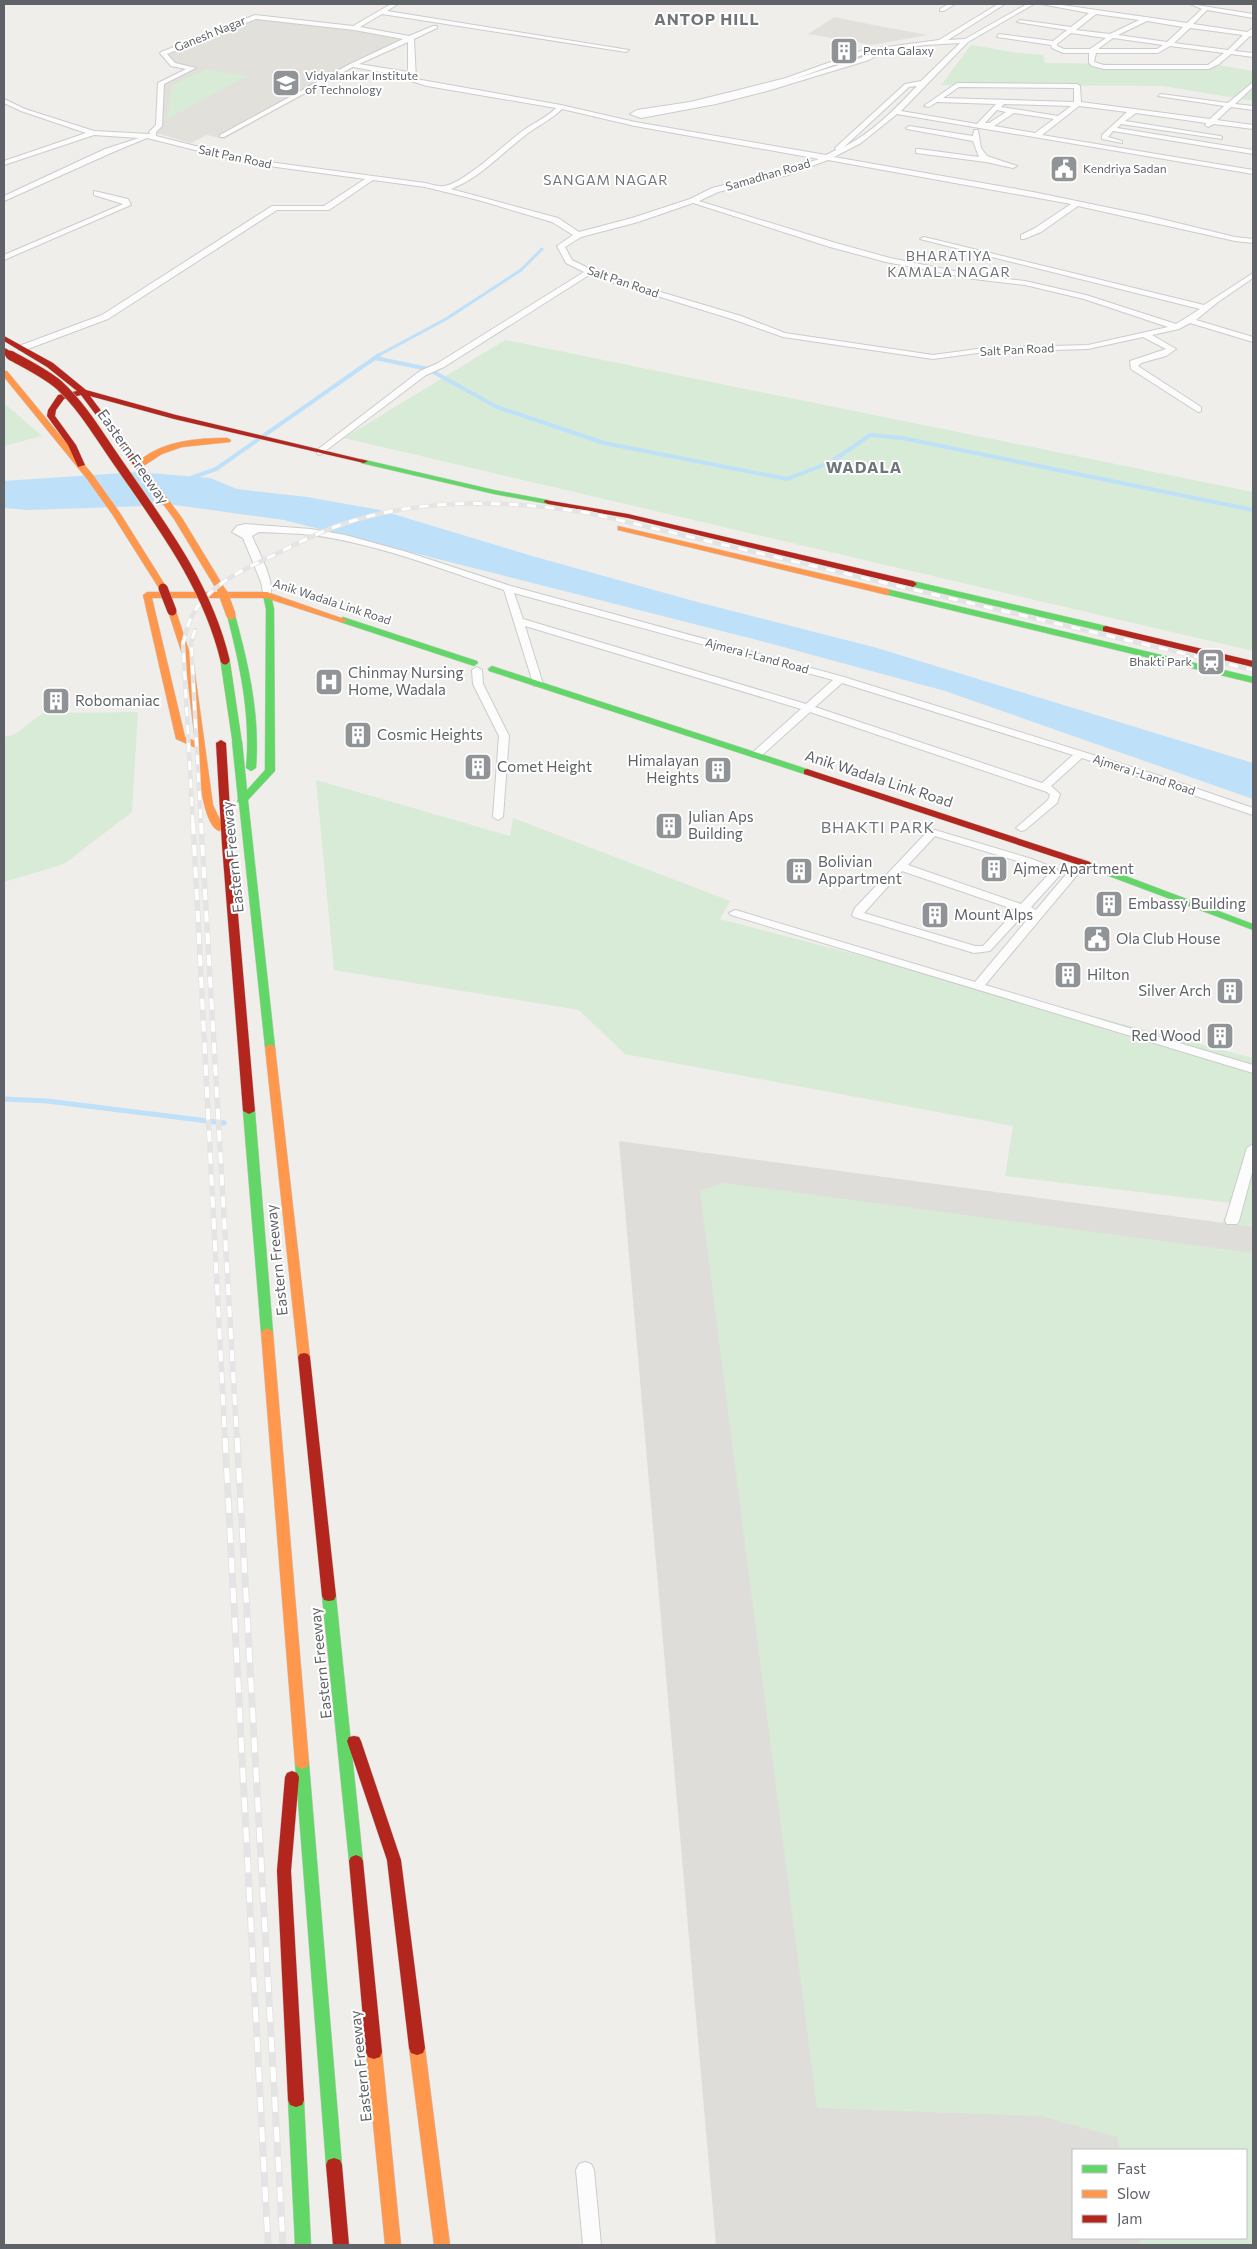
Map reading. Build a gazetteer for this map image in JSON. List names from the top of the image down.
{
  "streets": {
    "main road": ["Eastern Freeway", "Anik Wadala Link Road"],
    "street": [
      "Ganesh Nagar",
      "Salt Pan Road",
      "Samadhan Road",
      "Ajmera l-Land Road"
    ]
  },
  "crossings": [
    ["Ganesh Nagar", "Salt Pan Road"],
    ["Salt Pan Road", "Samadhan Road"],
    ["Anik Wadala Link Road", "Ajmera l-Land Road"]
  ],
  "districts": [
    "ANTOP HILL",
    "SANGAM NAGAR",
    "BHARATIYA KAMALA NAGAR",
    "WADALA",
    "BHAKTI PARK"
  ],
  "places": {
    "building": [
      "Penta Galaxy",
      "Robomaniac",
      "Cosmic Heights",
      "Comet Height",
      "Himalayan Heights",
      "Julian Aps Building",
      "Ajmex Apartment",
      "Bolivian Appartment",
      "Embassy Building",
      "Mount Alps",
      "Hilton",
      "Silver Arch",
      "Red Wood"
    ],
    "school or university": ["Vidyalankar Institute of Technology"],
    "public building": ["Kendriya Sadan", "Ola Club House"],
    "station": ["Bhakti Park"],
    "hospital": ["Chinmay Nursing Home, Wadala"]
  },
  "legend": ["Fast", "Slow", "Jam"]
}
